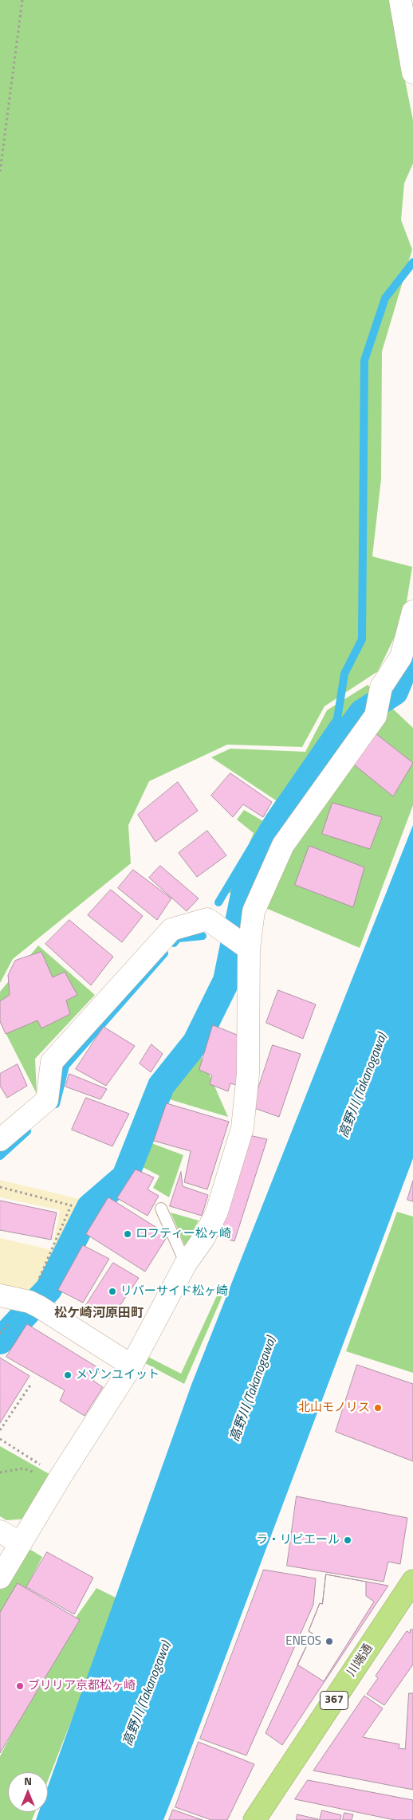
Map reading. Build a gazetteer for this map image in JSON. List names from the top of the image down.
{
  "streets": {
    "highway": ["川端通", "367"]
  },
  "districts": ["松ケ崎河原田町"],
  "water": ["高野川 (Takanogawa)"],
  "places": [
    "ロフティー松ヶ崎",
    "リバーサイド松ヶ崎",
    "メゾンユイット",
    "北山モノリス",
    "ラ・リビエール",
    "ENEOS",
    "ブリリア京都松ヶ崎"
  ],
  "north": "top"
}
